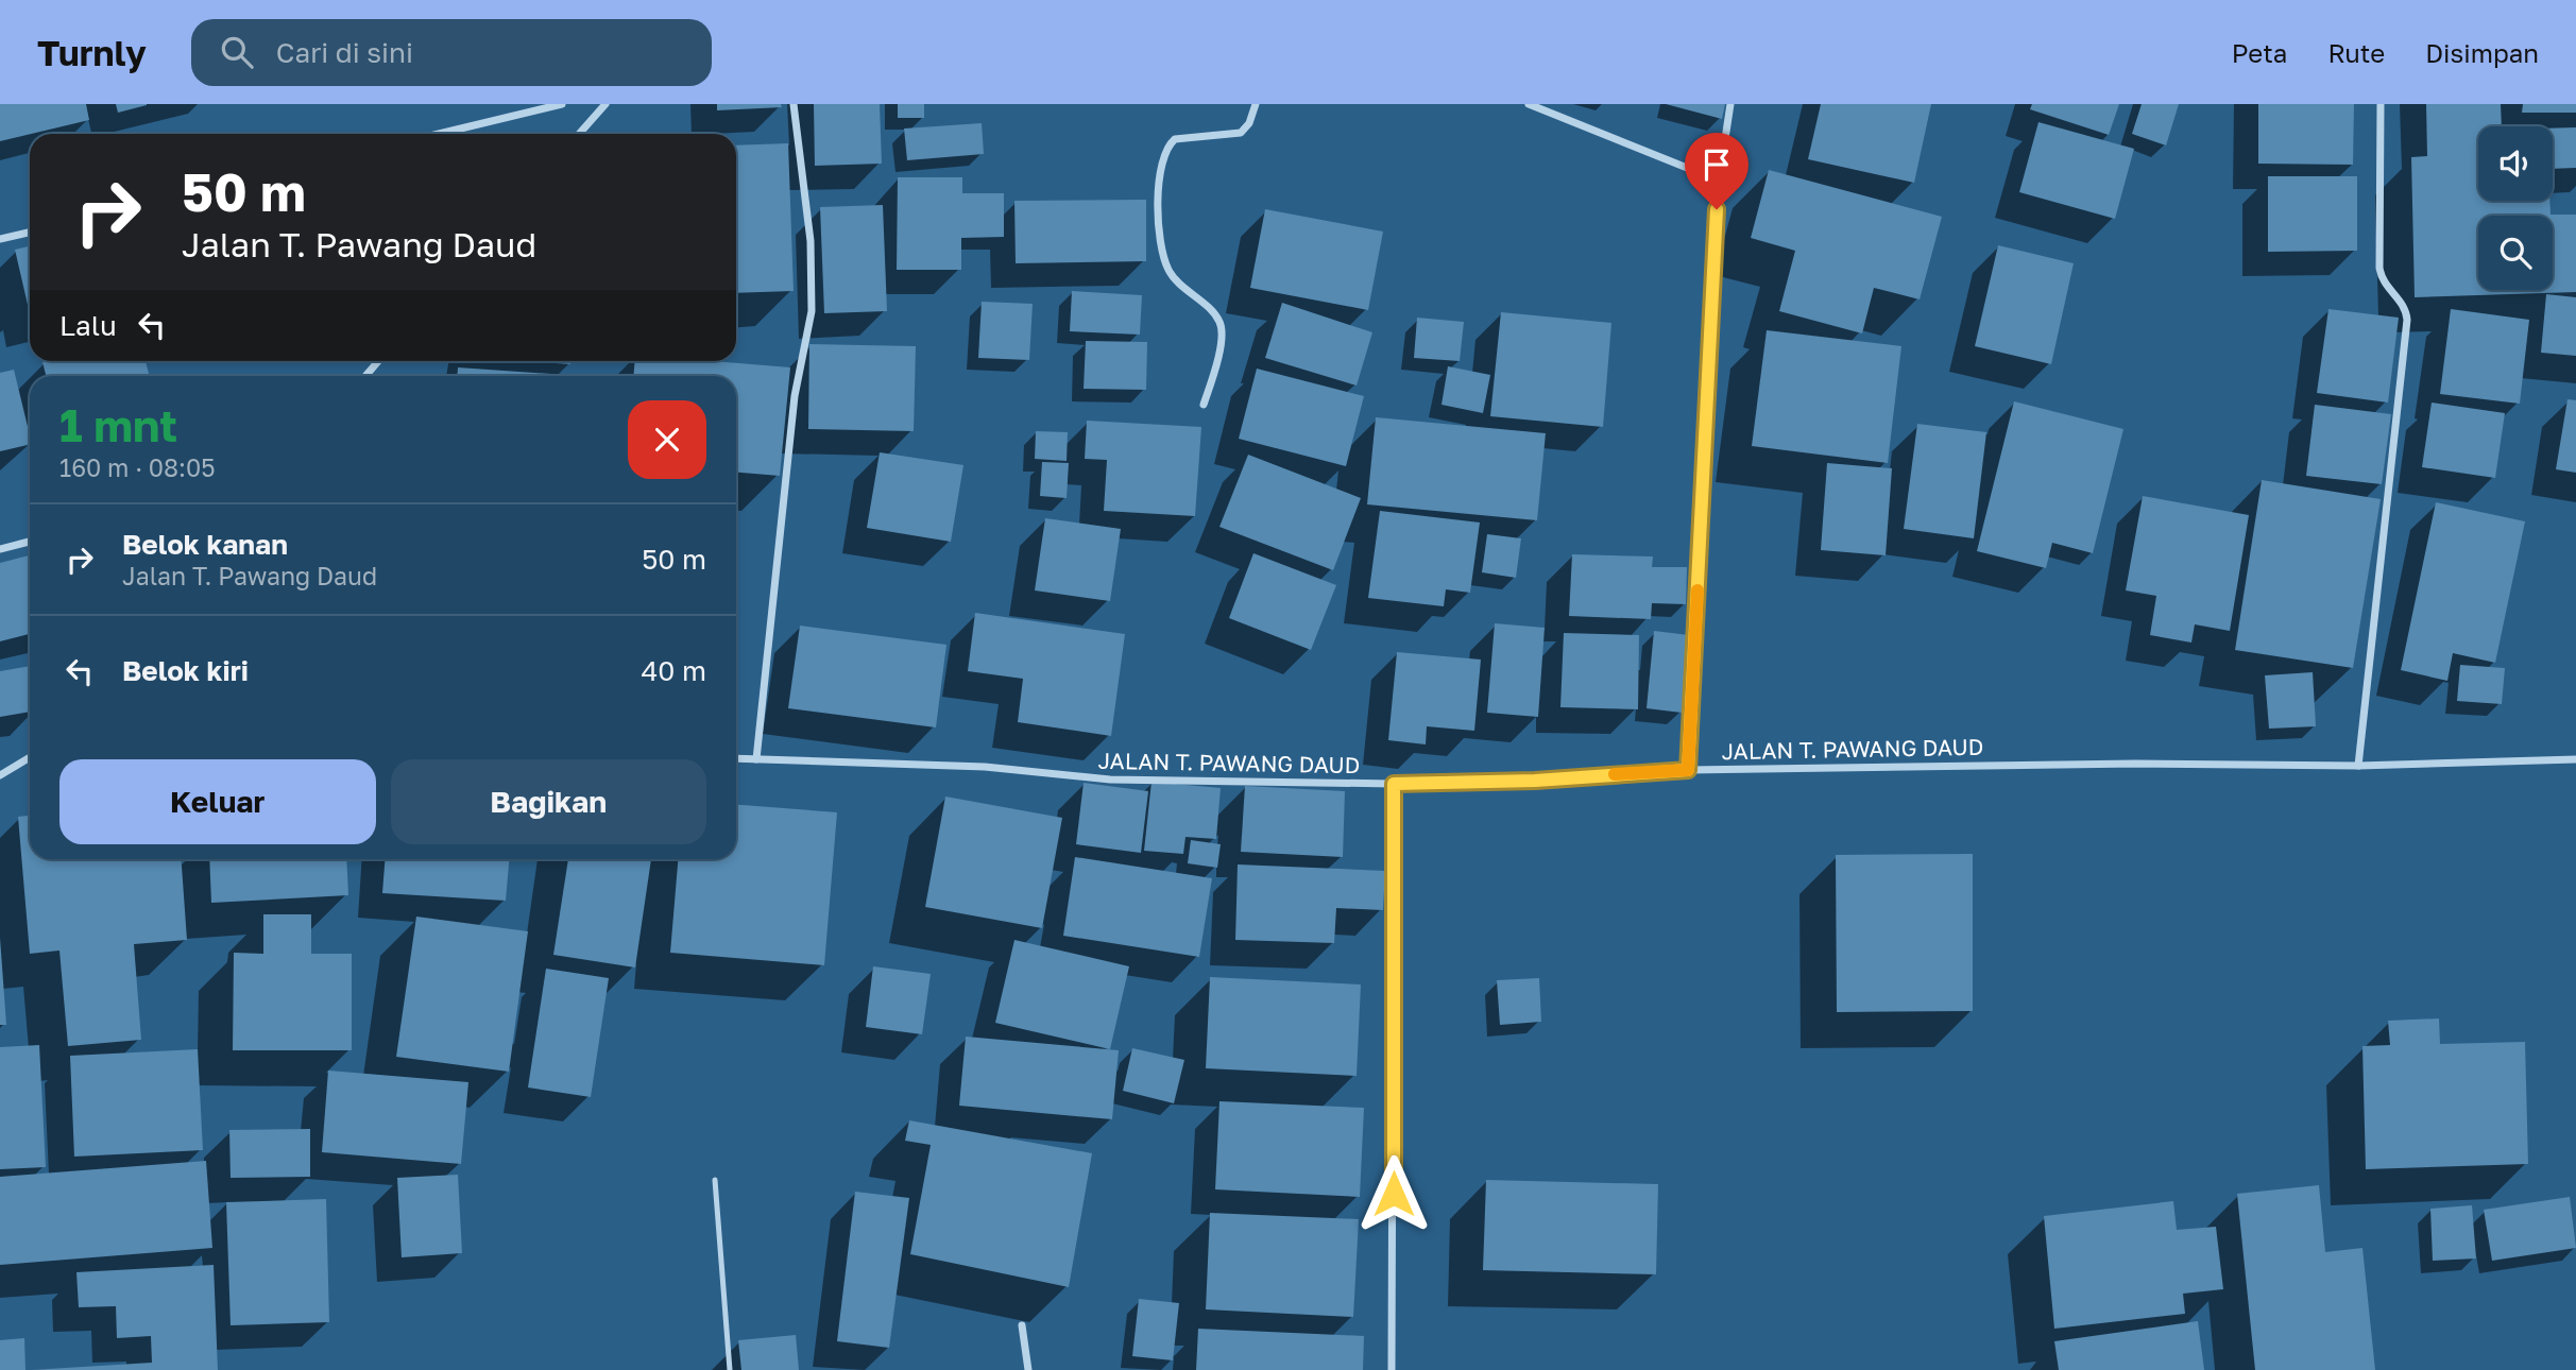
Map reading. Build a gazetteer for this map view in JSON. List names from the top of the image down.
{
  "streets": {
    "street": ["JALAN T. PAWANG DAUD"]
  },
  "page": {
    "header": "Turnly",
    "search": "Cari di sini",
    "nav": ["Peta", "Rute", "Disimpan"],
    "turn": ["50 m", "Jalan T. Pawang Daud"],
    "then": "Lalu",
    "heading": ["1 mnt", "160 m · 08:05"],
    "list": [
      {
        "name": "Belok kanan",
        "note": "Jalan T. Pawang Daud",
        "value": "50 m"
      },
      {
        "name": "Belok kiri",
        "value": "40 m"
      }
    ],
    "buttons": ["Keluar", "Bagikan"]
  }
}
